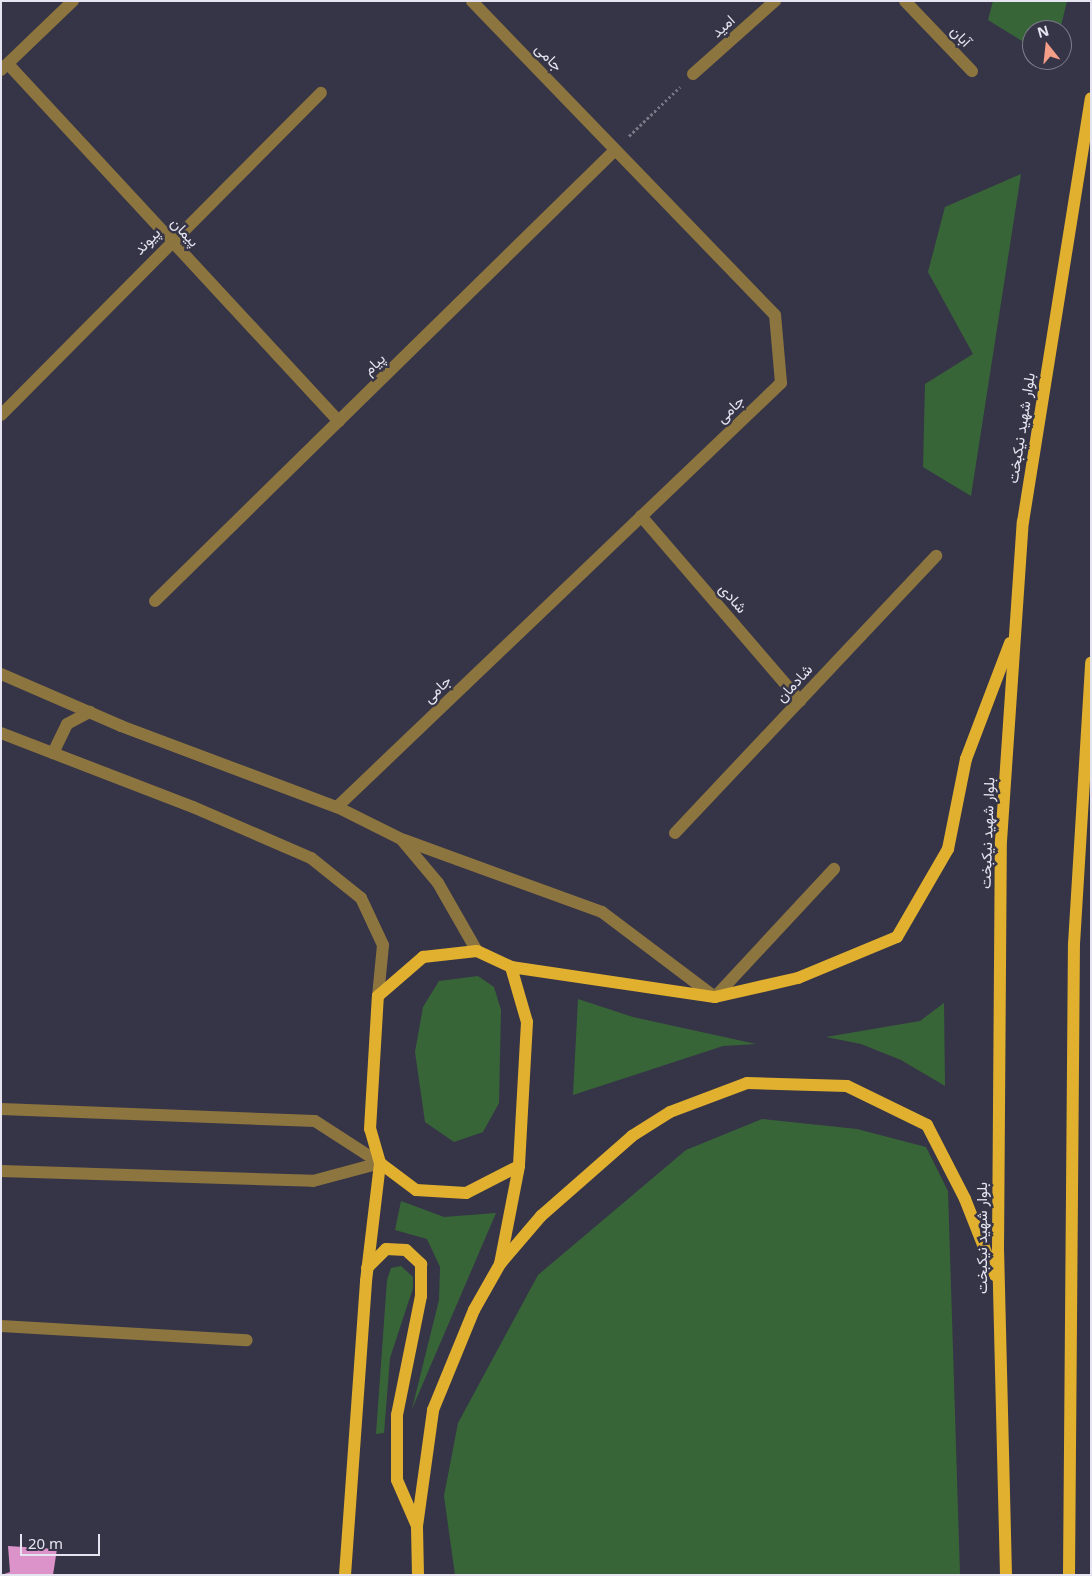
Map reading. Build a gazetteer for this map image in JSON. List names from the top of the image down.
{
  "streets": {
    "main road": ["بلوار شهید نیکبخت"],
    "street": [
      "امید",
      "آبان",
      "جامی",
      "پیمان",
      "پیوند",
      "پیام",
      "شادی",
      "شادمان"
    ]
  },
  "crossings": [
    ["جامی", "پیام"],
    ["جامی", "شادی"],
    ["پیمان", "پیوند"],
    ["پیمان", "پیام"],
    ["شادی", "شادمان"]
  ],
  "scale_bar": "20 m",
  "north": "top"
}
